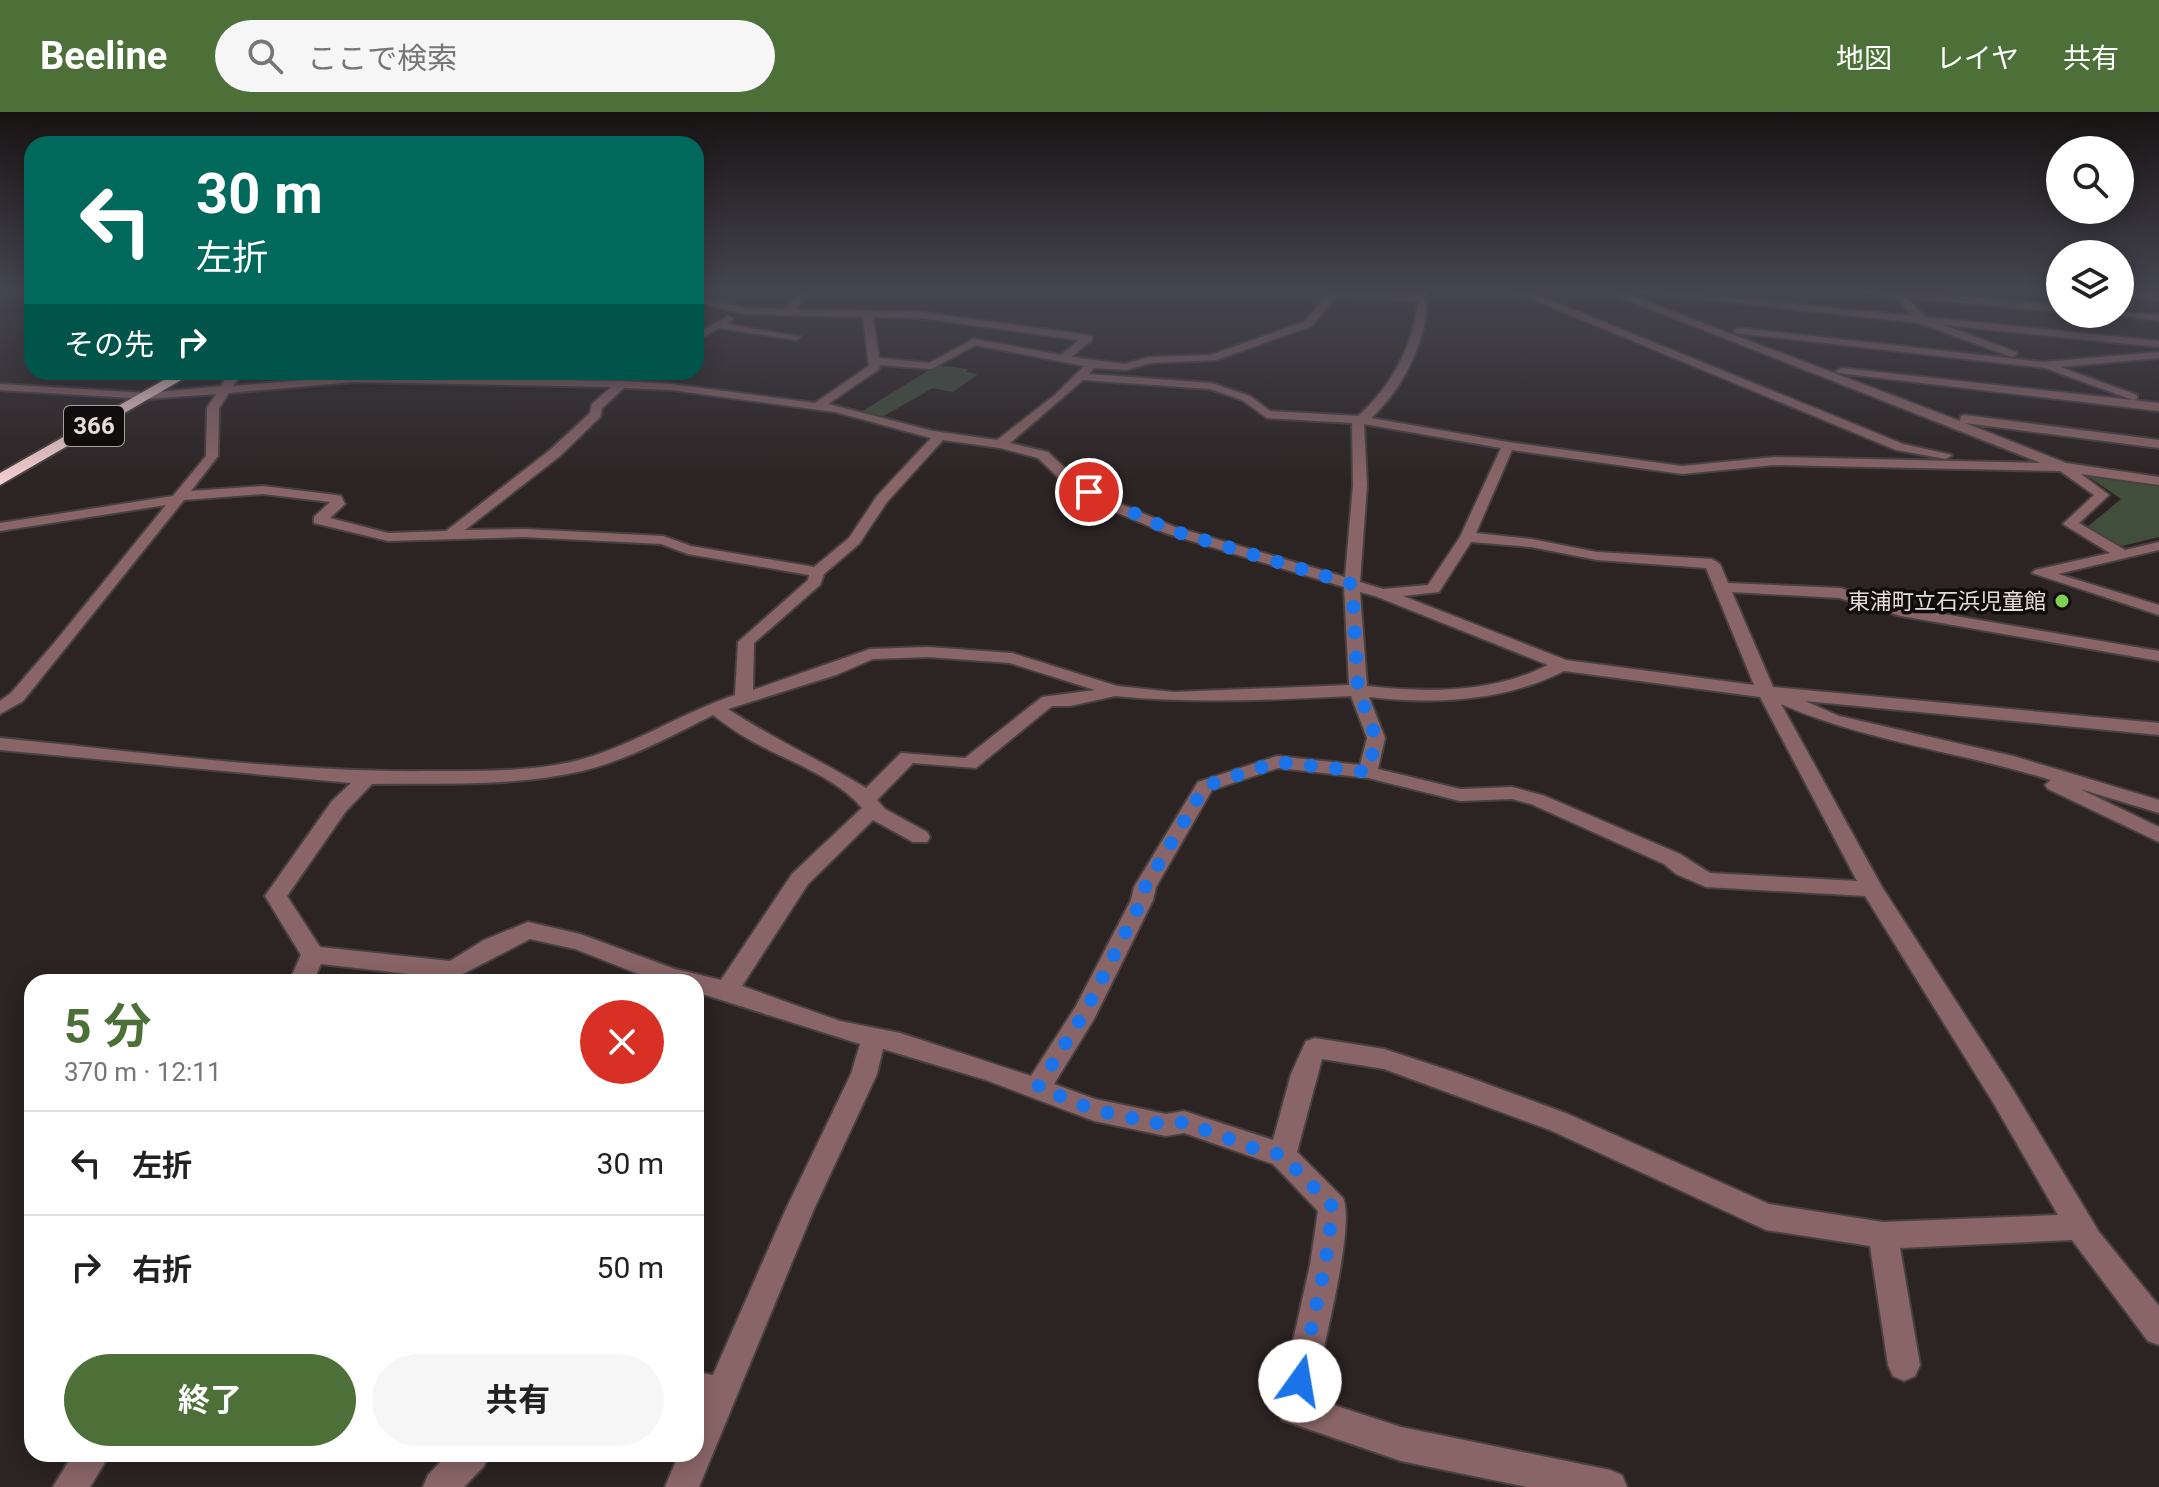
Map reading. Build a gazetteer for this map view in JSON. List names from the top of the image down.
{
  "streets": {
    "highway": ["366"]
  },
  "places": ["東浦町立石浜児童館"],
  "page": {
    "header": "Beeline",
    "search": "ここで検索",
    "nav": ["地図", "レイヤ", "共有"],
    "turn": ["30 m", "左折"],
    "then": "その先",
    "heading": ["5 分", "370 m · 12:11"],
    "list": [
      {
        "name": "左折",
        "value": "30 m"
      },
      {
        "name": "右折",
        "value": "50 m"
      }
    ],
    "buttons": ["終了", "共有"]
  }
}
